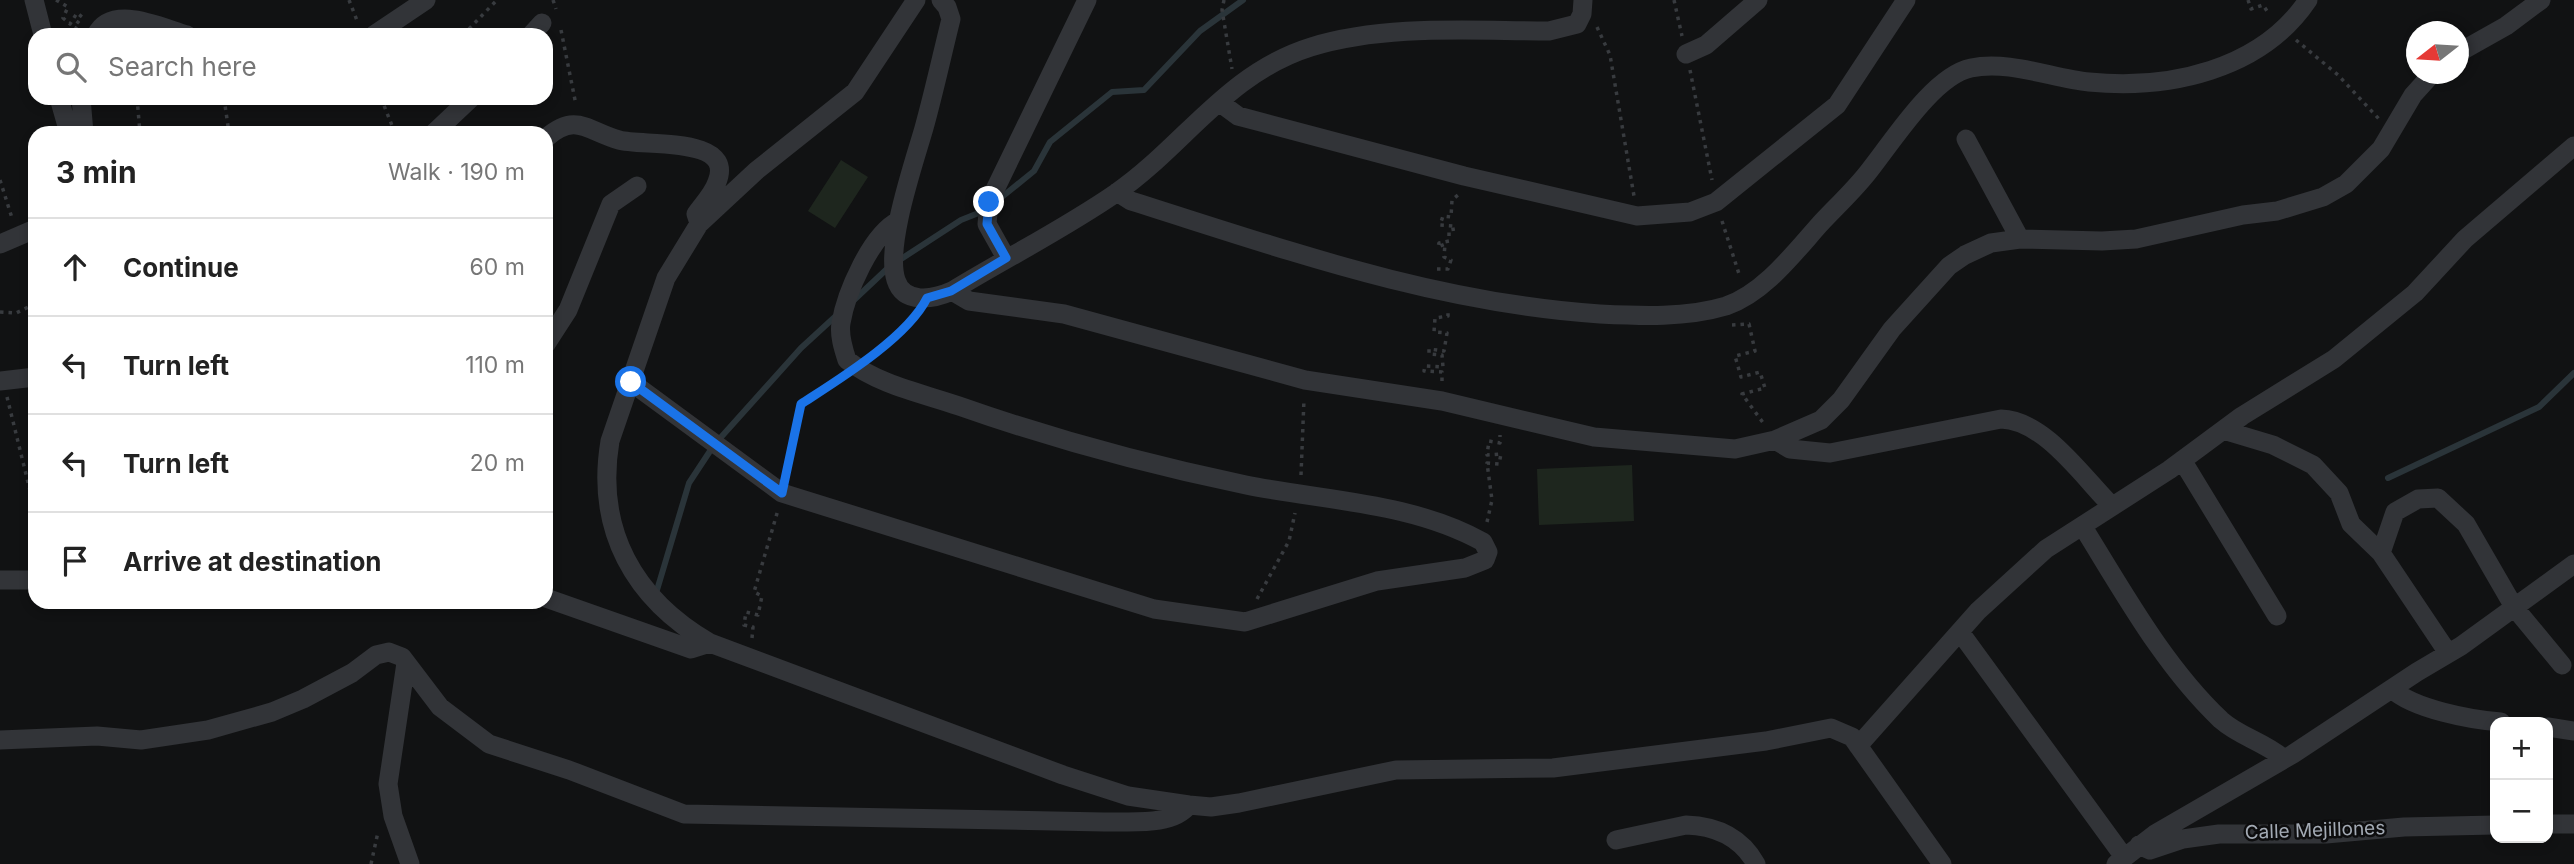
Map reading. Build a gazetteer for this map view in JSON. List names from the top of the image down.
{
  "streets": {
    "street": ["Calle Mejillones"]
  },
  "north": "left",
  "page": {
    "search": "Search here",
    "heading": ["3 min", "Walk · 190 m"],
    "list": [
      ["Continue", "60 m"],
      ["Turn left", "110 m"],
      ["Turn left", "20 m"],
      "Arrive at destination"
    ],
    "map_buttons": ["+", "−"]
  }
}
